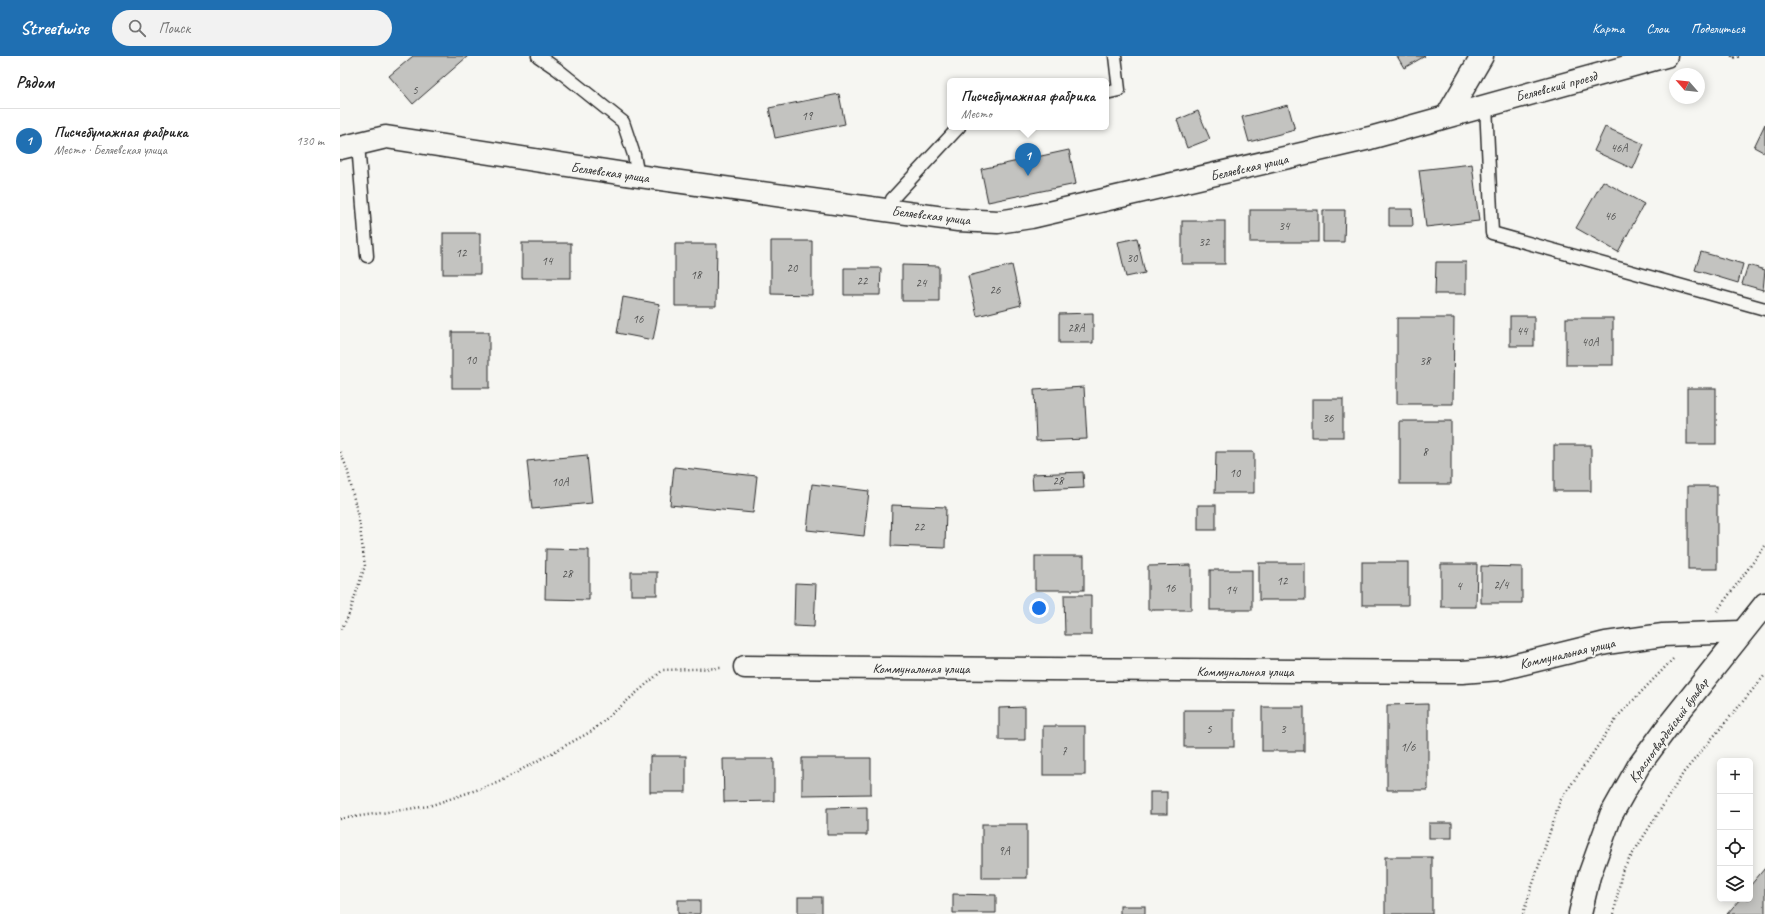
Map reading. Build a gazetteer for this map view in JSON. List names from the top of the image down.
{
  "streets": {
    "street": [
      "Беляевский проезд",
      "Беляевская улица",
      "Коммунальная улица",
      "Красногвардейский бульвар"
    ]
  },
  "crossings": [
    ["Беляевский проезд", "Беляевская улица"],
    ["Коммунальная улица", "Красногвардейский бульвар"]
  ],
  "house_numbers": [
    "5",
    "19",
    "46А",
    "46",
    "34",
    "32",
    "12",
    "30",
    "14",
    "20",
    "18",
    "22",
    "24",
    "26",
    "16",
    "28А",
    "44",
    "40А",
    "10",
    "38",
    "36",
    "8",
    "10",
    "28",
    "10А",
    "22",
    "28",
    "12",
    "2/4",
    "4",
    "16",
    "14",
    "5",
    "3",
    "1/6",
    "7",
    "9А"
  ],
  "north": "top left",
  "page": {
    "header": "Streetwise",
    "search": "Поиск",
    "nav": ["Карта", "Слои", "Поделиться"],
    "heading": "Рядом",
    "popup": ["Писчебумажная фабрика", "Место"],
    "list": [
      {
        "mark": "1",
        "name": "Писчебумажная фабрика",
        "note": "Место · Беляевская улица",
        "value": "130 m"
      }
    ],
    "pins": "1",
    "map_buttons": ["+", "−"]
  }
}
